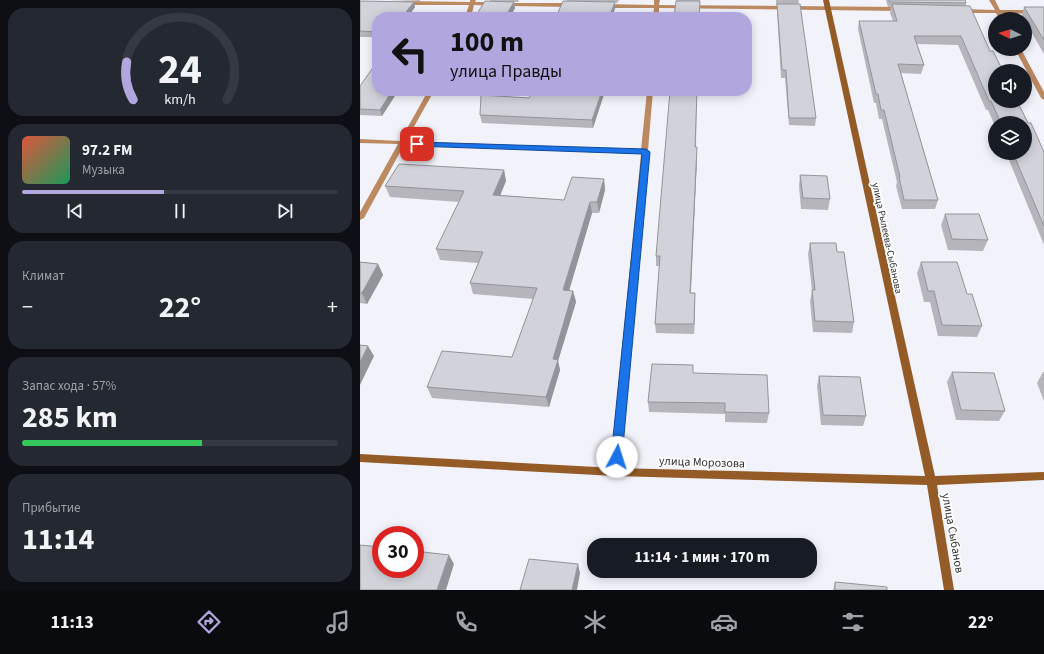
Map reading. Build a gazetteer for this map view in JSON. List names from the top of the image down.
{
  "streets": {
    "street": ["улица Рылеева-Сыбанова", "улица Морозова", "улица Сыбанов"]
  },
  "crossings": [
    ["улица Рылеева-Сыбанова", "улица Морозова"],
    ["улица Рылеева-Сыбанова", "улица Сыбанов"],
    ["улица Морозова", "улица Сыбанов"]
  ],
  "north": "left",
  "page": {
    "turn": ["100 m", "улица Правды"],
    "song": ["97.2 FM", "Музыка"],
    "tile": [
      "Климат",
      ["Запас хода · 57%", "285 km"],
      ["Прибытие", "11:14"]
    ],
    "heat": ["−", "22°", "+"],
    "limit": "30",
    "trip": "11:14 · 1 мин · 170 m",
    "tabs": ["11:13", "22°"],
    "gauge": ["24", "km/h"]
  }
}
